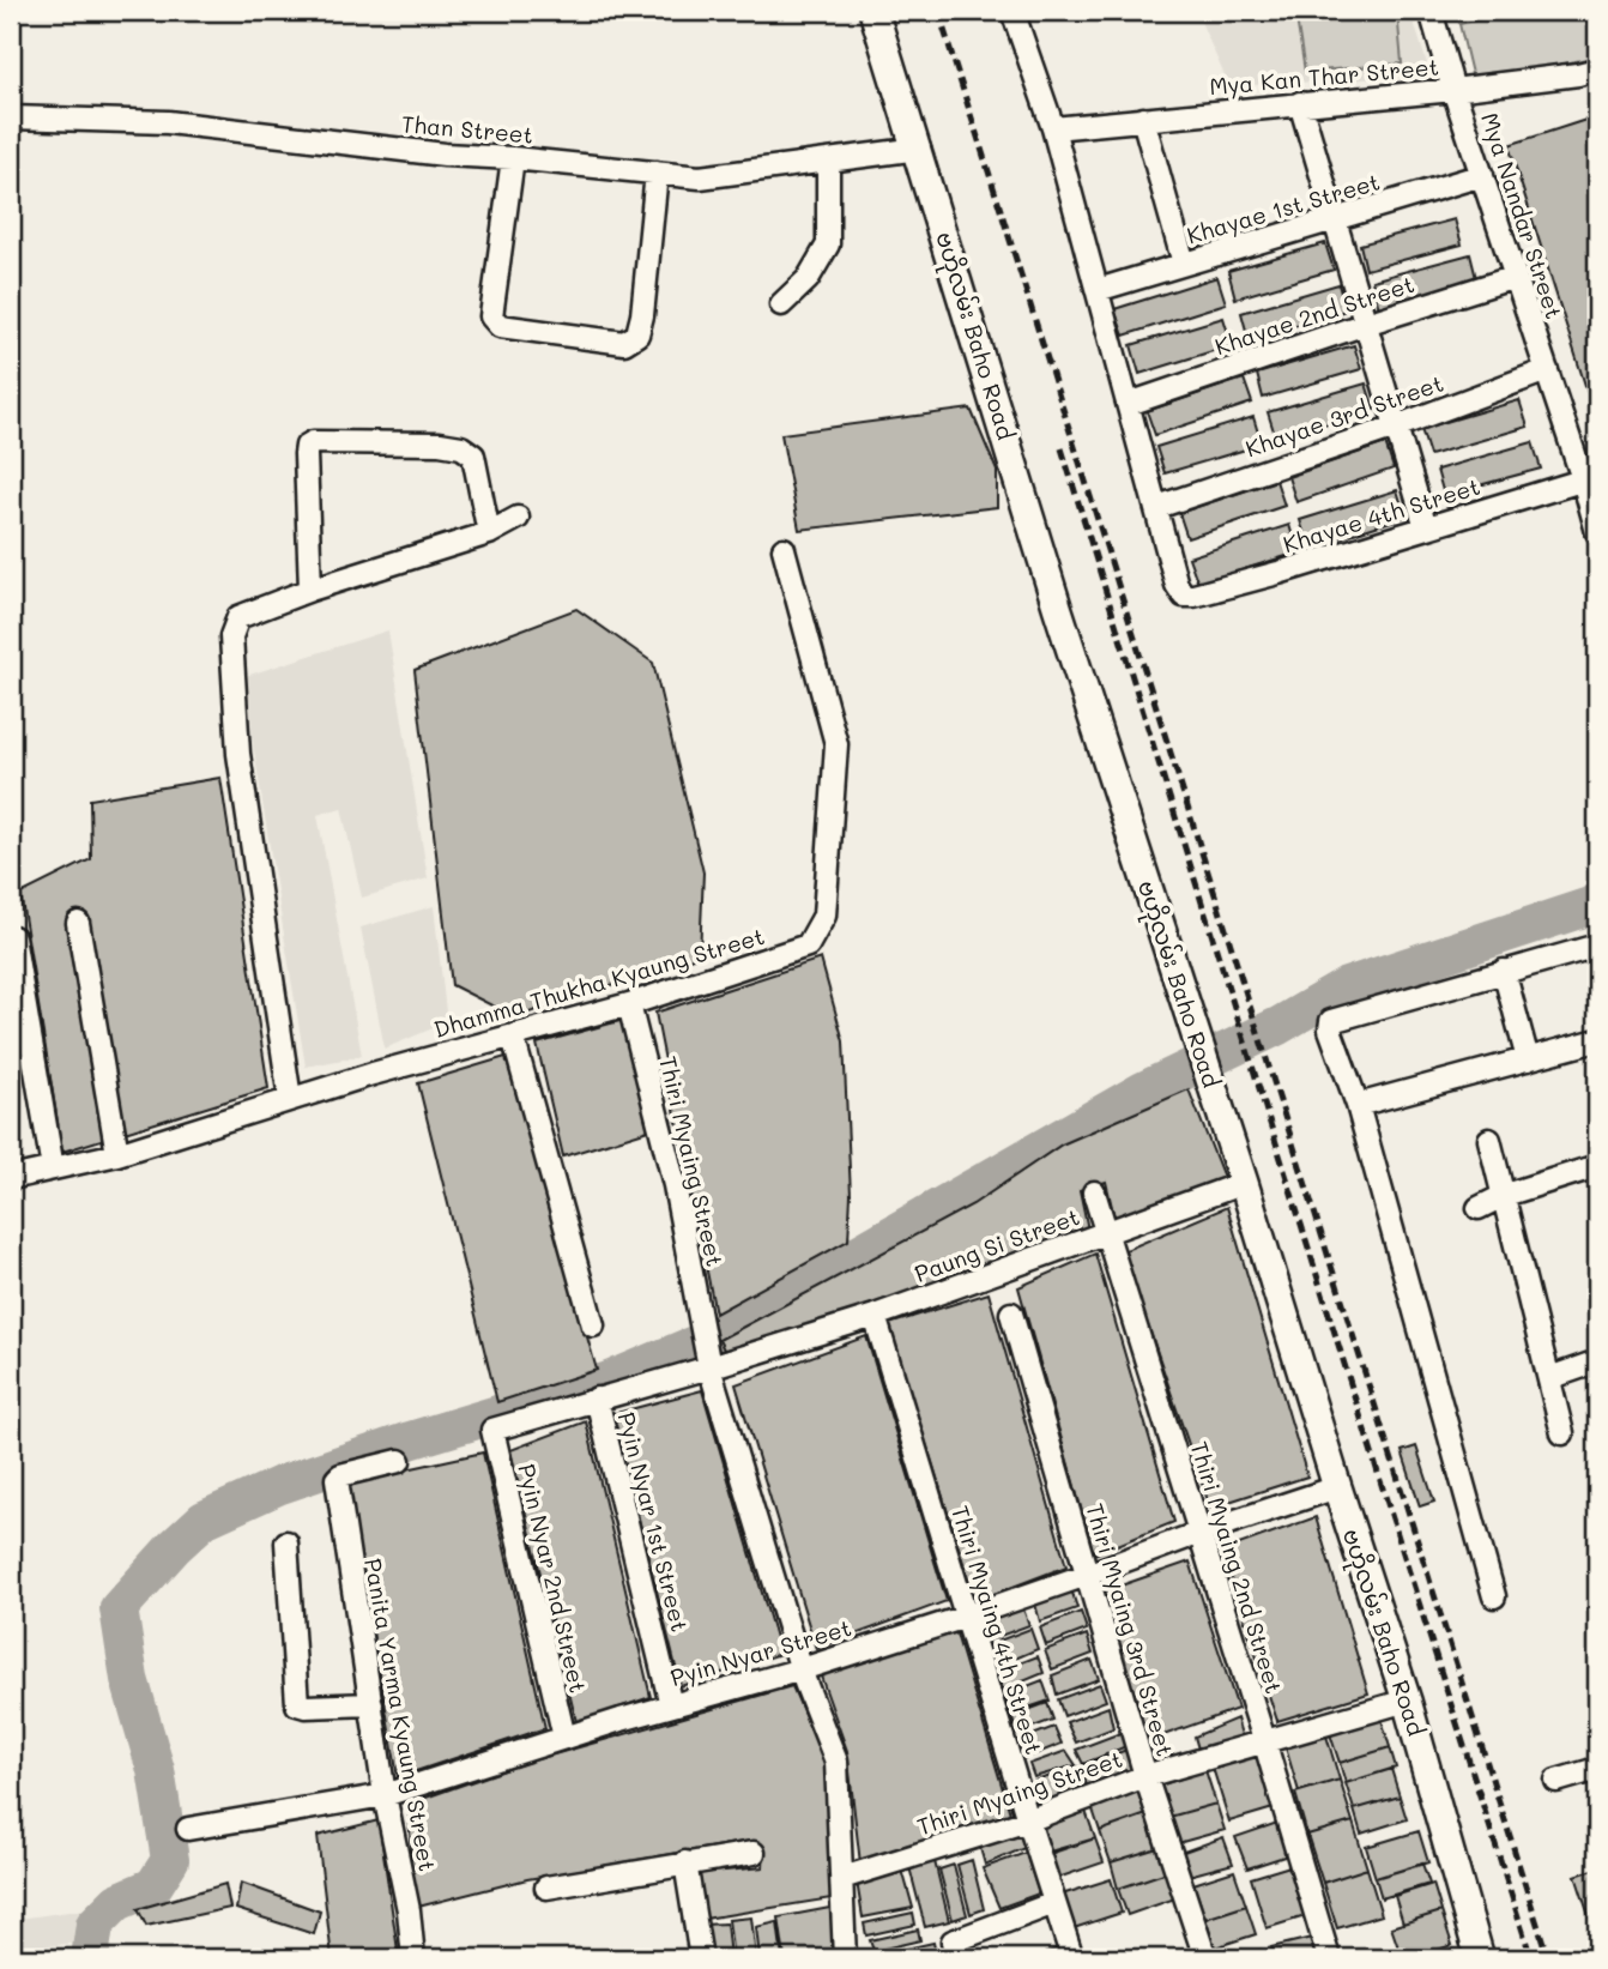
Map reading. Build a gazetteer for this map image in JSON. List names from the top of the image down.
{
  "streets": {
    "main road": ["ဗဟိုလမ်း Baho Road"],
    "street": [
      "Mya Kan Thar Street",
      "Than Street",
      "Khayae 1st Street",
      "Mya Nandar Street",
      "Khayae 2nd Street",
      "Khayae 3rd Street",
      "Khayae 4th Street",
      "Dhamma Thukha Kyaung Street",
      "Thiri Myaing Street",
      "Paung Si Street",
      "Pyin Nyar 1st Street",
      "Thiri Myaing 2nd Street",
      "Pyin Nyar 2nd Street",
      "Thiri Myaing 4th Street",
      "Thiri Myaing 3rd Street",
      "Pyin Nyar Street",
      "Panita Yarma Kyaung Street"
    ]
  },
  "crossings": [
    ["Mya Kan Thar Street", "Mya Nandar Street"],
    ["Than Street", "ဗဟိုလမ်း Baho Road"],
    ["Khayae 1st Street", "Mya Nandar Street"],
    ["Mya Nandar Street", "Khayae 2nd Street"],
    ["Mya Nandar Street", "Khayae 3rd Street"],
    ["Mya Nandar Street", "Khayae 4th Street"],
    ["ဗဟိုလမ်း Baho Road", "Thiri Myaing Street"],
    ["ဗဟိုလမ်း Baho Road", "Paung Si Street"],
    ["ဗဟိုလမ်း Baho Road", "Pyin Nyar Street"],
    ["Khayae 3rd Street", "Khayae 4th Street"],
    ["Dhamma Thukha Kyaung Street", "Thiri Myaing Street"],
    ["Thiri Myaing Street", "Paung Si Street"],
    ["Thiri Myaing Street", "Thiri Myaing 2nd Street"],
    ["Thiri Myaing Street", "Thiri Myaing 4th Street"],
    ["Thiri Myaing Street", "Thiri Myaing 3rd Street"],
    ["Thiri Myaing Street", "Pyin Nyar Street"],
    ["Paung Si Street", "Thiri Myaing 2nd Street"],
    ["Paung Si Street", "Thiri Myaing 4th Street"],
    ["Pyin Nyar 1st Street", "Pyin Nyar 2nd Street"],
    ["Pyin Nyar 1st Street", "Pyin Nyar Street"],
    ["Thiri Myaing 2nd Street", "Pyin Nyar Street"],
    ["Pyin Nyar 2nd Street", "Pyin Nyar Street"],
    ["Thiri Myaing 4th Street", "Pyin Nyar Street"],
    ["Thiri Myaing 3rd Street", "Pyin Nyar Street"],
    ["Pyin Nyar Street", "Panita Yarma Kyaung Street"]
  ]
}
